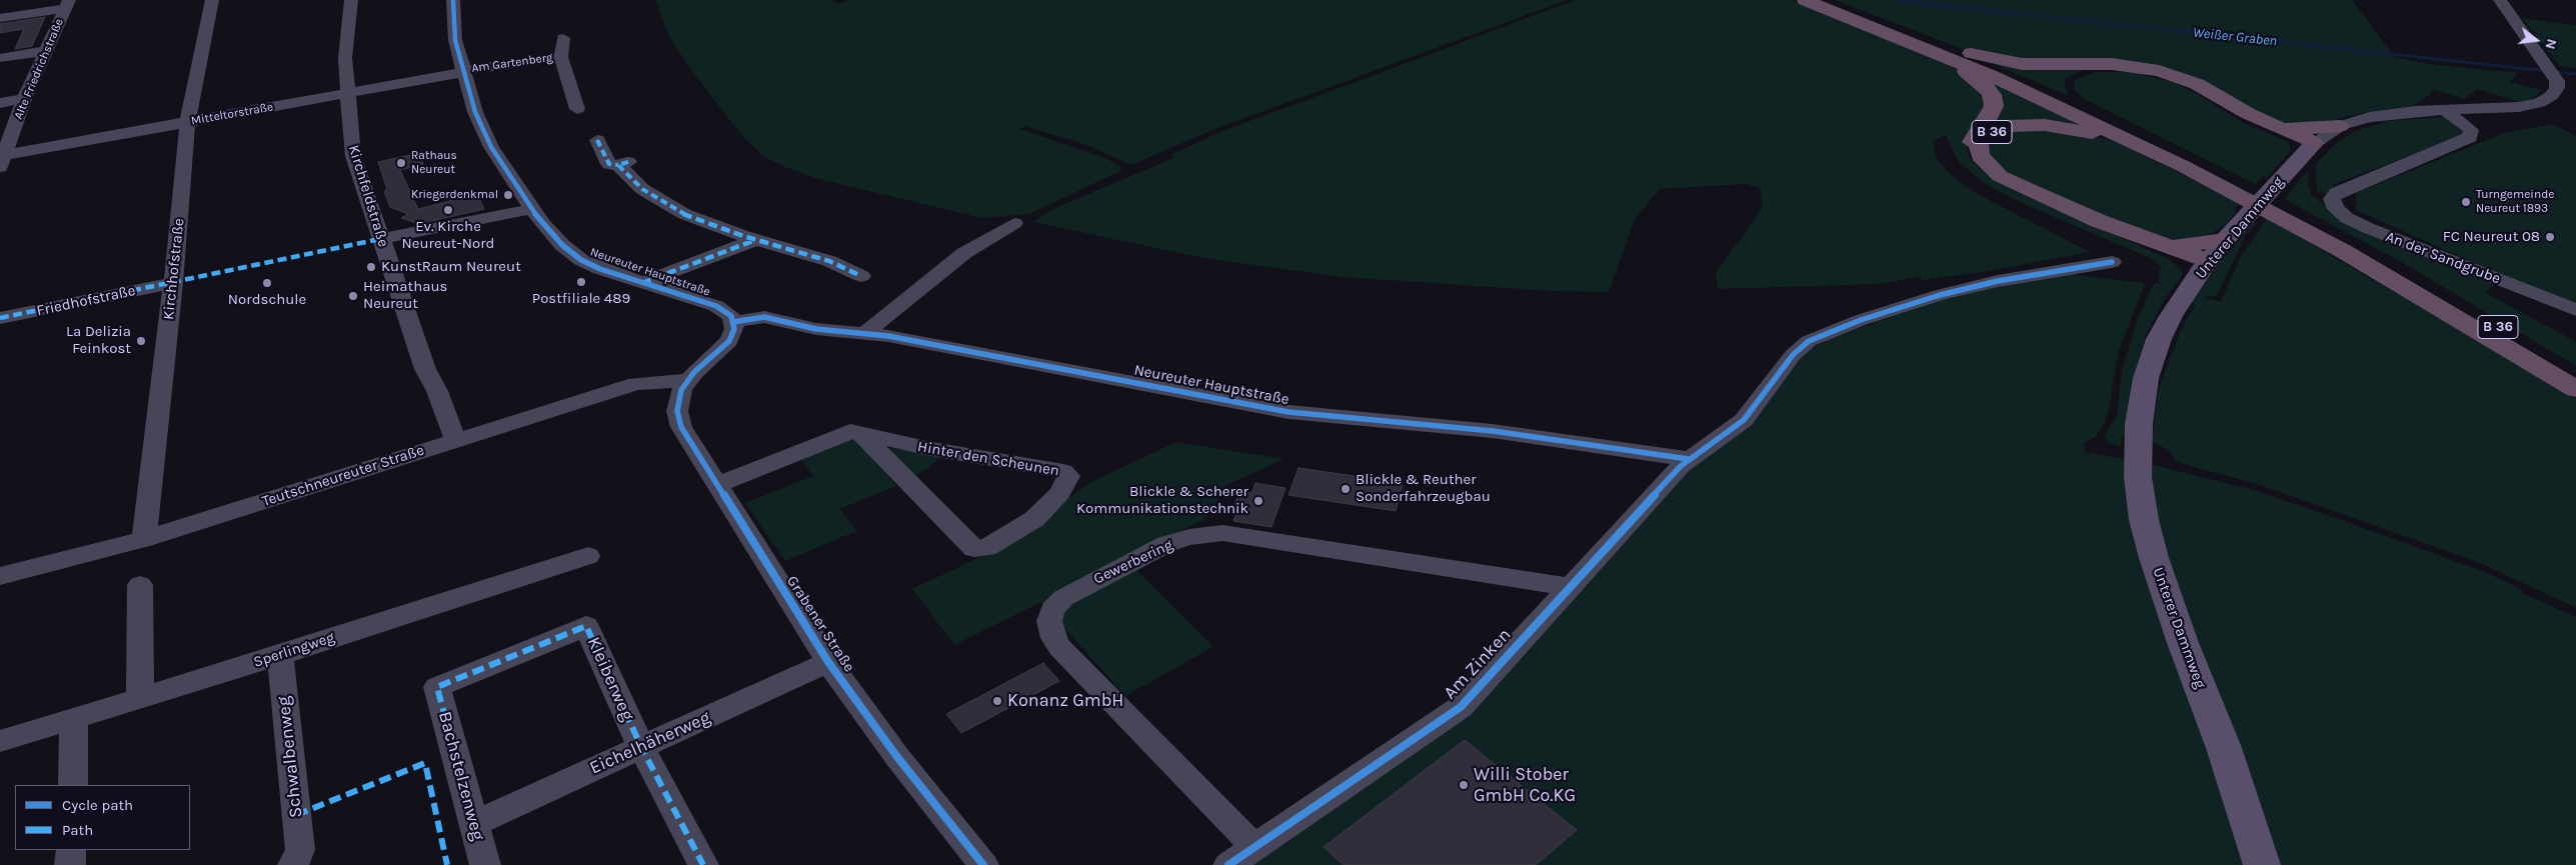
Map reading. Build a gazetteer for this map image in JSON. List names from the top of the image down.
{
  "streets": {
    "highway": ["B 36"],
    "main road": ["Unterer Dammweg"],
    "street": [
      "Am Gartenberg",
      "Alte Friedrichstraße",
      "Mitteltorstraße",
      "Kirchfeldstraße",
      "An der Sandgrube",
      "Kirchhofstraße",
      "Neureuter Hauptstraße",
      "Friedhofstraße",
      "Hinter den Scheunen",
      "Teutschneureuter Straße",
      "Gewerbering",
      "Grabener Straße",
      "Sperlingweg",
      "Am Zinken",
      "Kleiberweg",
      "Eichelhäherweg",
      "Schwalbenweg",
      "Bachstelzenweg"
    ]
  },
  "crossings": [
    ["Am Gartenberg", "Mitteltorstraße"],
    ["Am Gartenberg", "Neureuter Hauptstraße"],
    ["Alte Friedrichstraße", "Mitteltorstraße"],
    ["Mitteltorstraße", "Kirchfeldstraße"],
    ["Mitteltorstraße", "Kirchhofstraße"],
    ["Mitteltorstraße", "Neureuter Hauptstraße"],
    ["B 36", "Unterer Dammweg"],
    ["Kirchfeldstraße", "Teutschneureuter Straße"],
    ["Unterer Dammweg", "An der Sandgrube"],
    ["Kirchhofstraße", "Friedhofstraße"],
    ["Kirchhofstraße", "Teutschneureuter Straße"],
    ["Neureuter Hauptstraße", "Am Zinken"],
    ["Hinter den Scheunen", "Grabener Straße"],
    ["Teutschneureuter Straße", "Grabener Straße"],
    ["Gewerbering", "Am Zinken"],
    ["Grabener Straße", "Eichelhäherweg"],
    ["Sperlingweg", "Schwalbenweg"],
    ["Kleiberweg", "Eichelhäherweg"],
    ["Kleiberweg", "Bachstelzenweg"],
    ["Eichelhäherweg", "Bachstelzenweg"]
  ],
  "water": ["Weißer Graben"],
  "places": [
    "Rathaus Neureut",
    "Kriegerdenkmal",
    "Turngemeinde Neureut 1893",
    "Ev. Kirche Neureut-Nord",
    "FC Neureut 08",
    "KunstRaum Neureut",
    "Postfiliale 489",
    "Nordschule",
    "Heimathaus Neureut",
    "La Delizia Feinkost",
    "Blickle & Reuther Sonderfahrzeugbau",
    "Blickle & Scherer Kommunikationstechnik",
    "Konanz GmbH",
    "Willi Stober GmbH Co.KG"
  ],
  "legend": ["Cycle path", "Path"],
  "north": "right"
}
